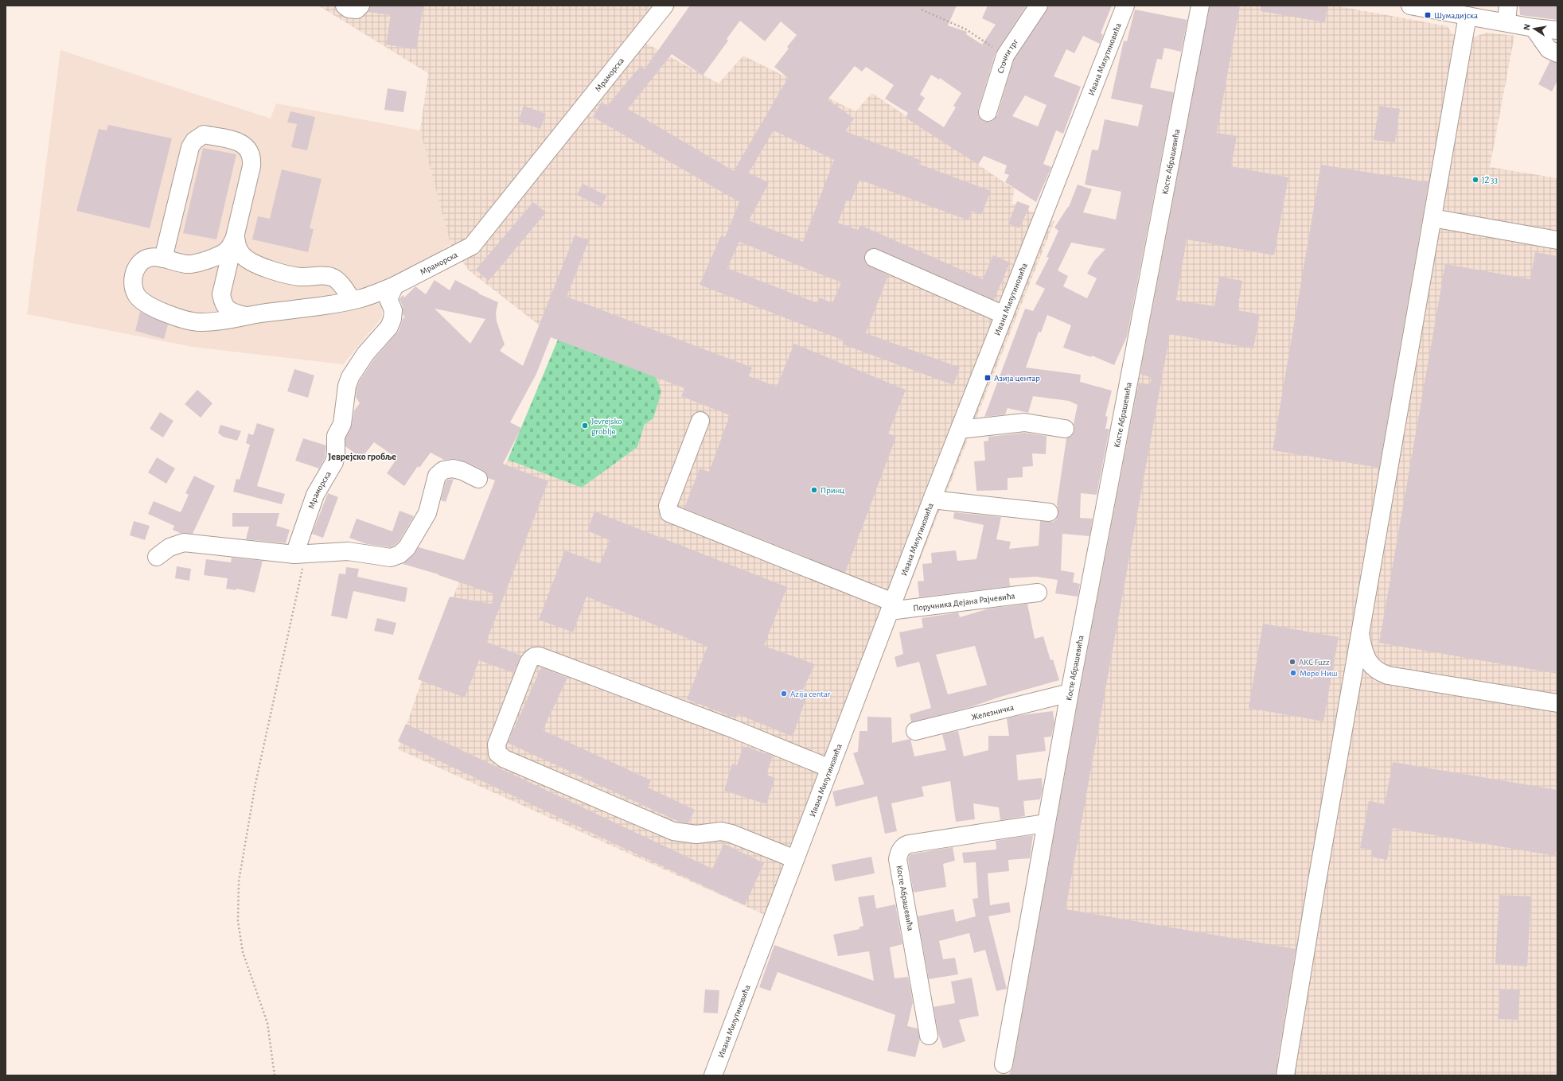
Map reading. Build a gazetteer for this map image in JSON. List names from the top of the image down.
{
  "streets": {
    "street": [
      "Сточни трг",
      "Ивана Милутиновића",
      "Мраморска",
      "Косте Абрашевића",
      "Поручника Дејана Рајчевића",
      "Железничка"
    ]
  },
  "crossings": [
    ["Ивана Милутиновића", "Поручника Дејана Рајчевића"],
    ["Косте Абрашевића", "Железничка"]
  ],
  "districts": ["Јеврејско гробље"],
  "places": {
    "transit": ["Шумадијска", "Азија центар"],
    "other": [
      "JŽ 33",
      "Jevrejsko groblje",
      "Принц",
      "AKC Fuzz",
      "Мере Ниш",
      "Azija centar"
    ]
  },
  "north": "left"
}
